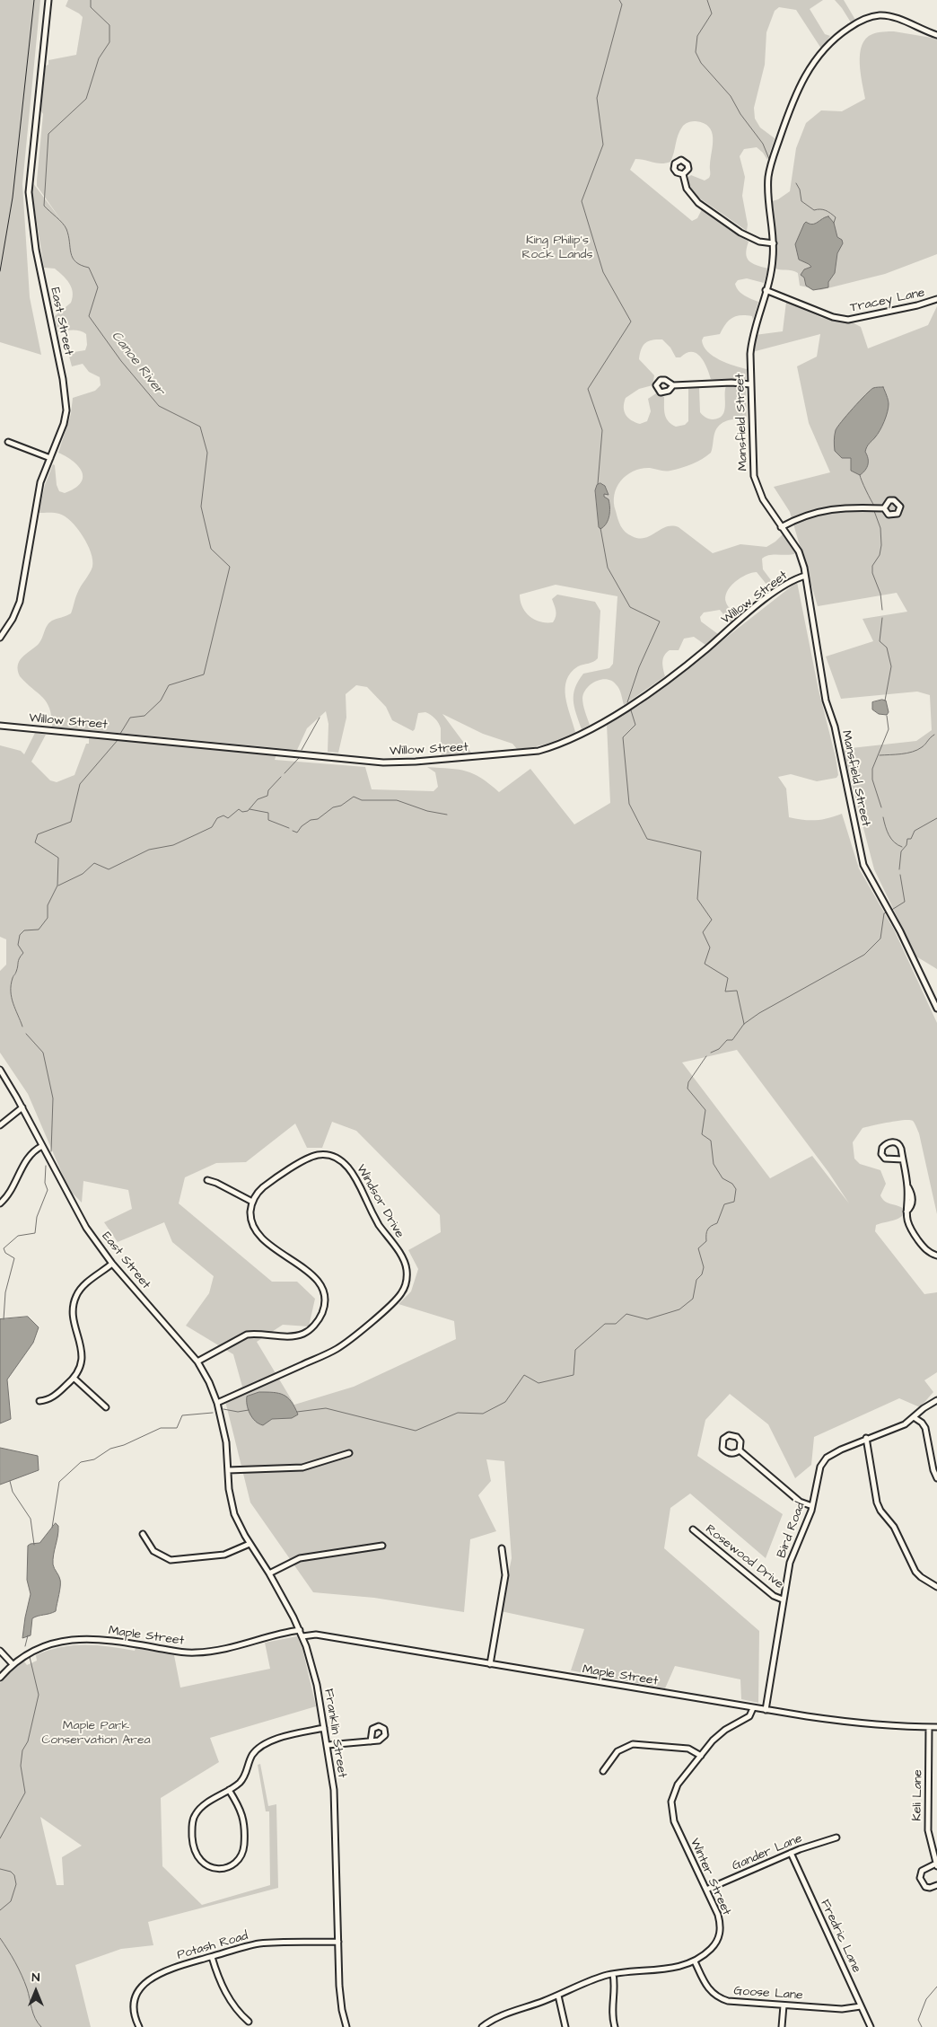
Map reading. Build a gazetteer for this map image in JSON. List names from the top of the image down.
{
  "streets": {
    "street": [
      "Tracey Lane",
      "East Street",
      "Mansfield Street",
      "Willow Street",
      "Windsor Drive",
      "Bird Road",
      "Rosewood Drive",
      "Maple Street",
      "Franklin Street",
      "Keli Lane",
      "Gander Lane",
      "Winter Street",
      "Fredric Lane",
      "Potash Road",
      "Goose Lane"
    ]
  },
  "crossings": [
    ["Tracey Lane", "Mansfield Street"],
    ["East Street", "Windsor Drive"],
    ["East Street", "Franklin Street"],
    ["Mansfield Street", "Willow Street"],
    ["Bird Road", "Rosewood Drive"],
    ["Bird Road", "Maple Street"],
    ["Maple Street", "Franklin Street"],
    ["Maple Street", "Keli Lane"],
    ["Maple Street", "Winter Street"],
    ["Franklin Street", "Potash Road"],
    ["Gander Lane", "Winter Street"],
    ["Gander Lane", "Fredric Lane"],
    ["Winter Street", "Goose Lane"],
    ["Fredric Lane", "Goose Lane"]
  ],
  "water": ["Canoe River"],
  "parks": ["King Philip’s Rock Lands", "Maple Park Conservation Area"],
  "north": "top"
}
